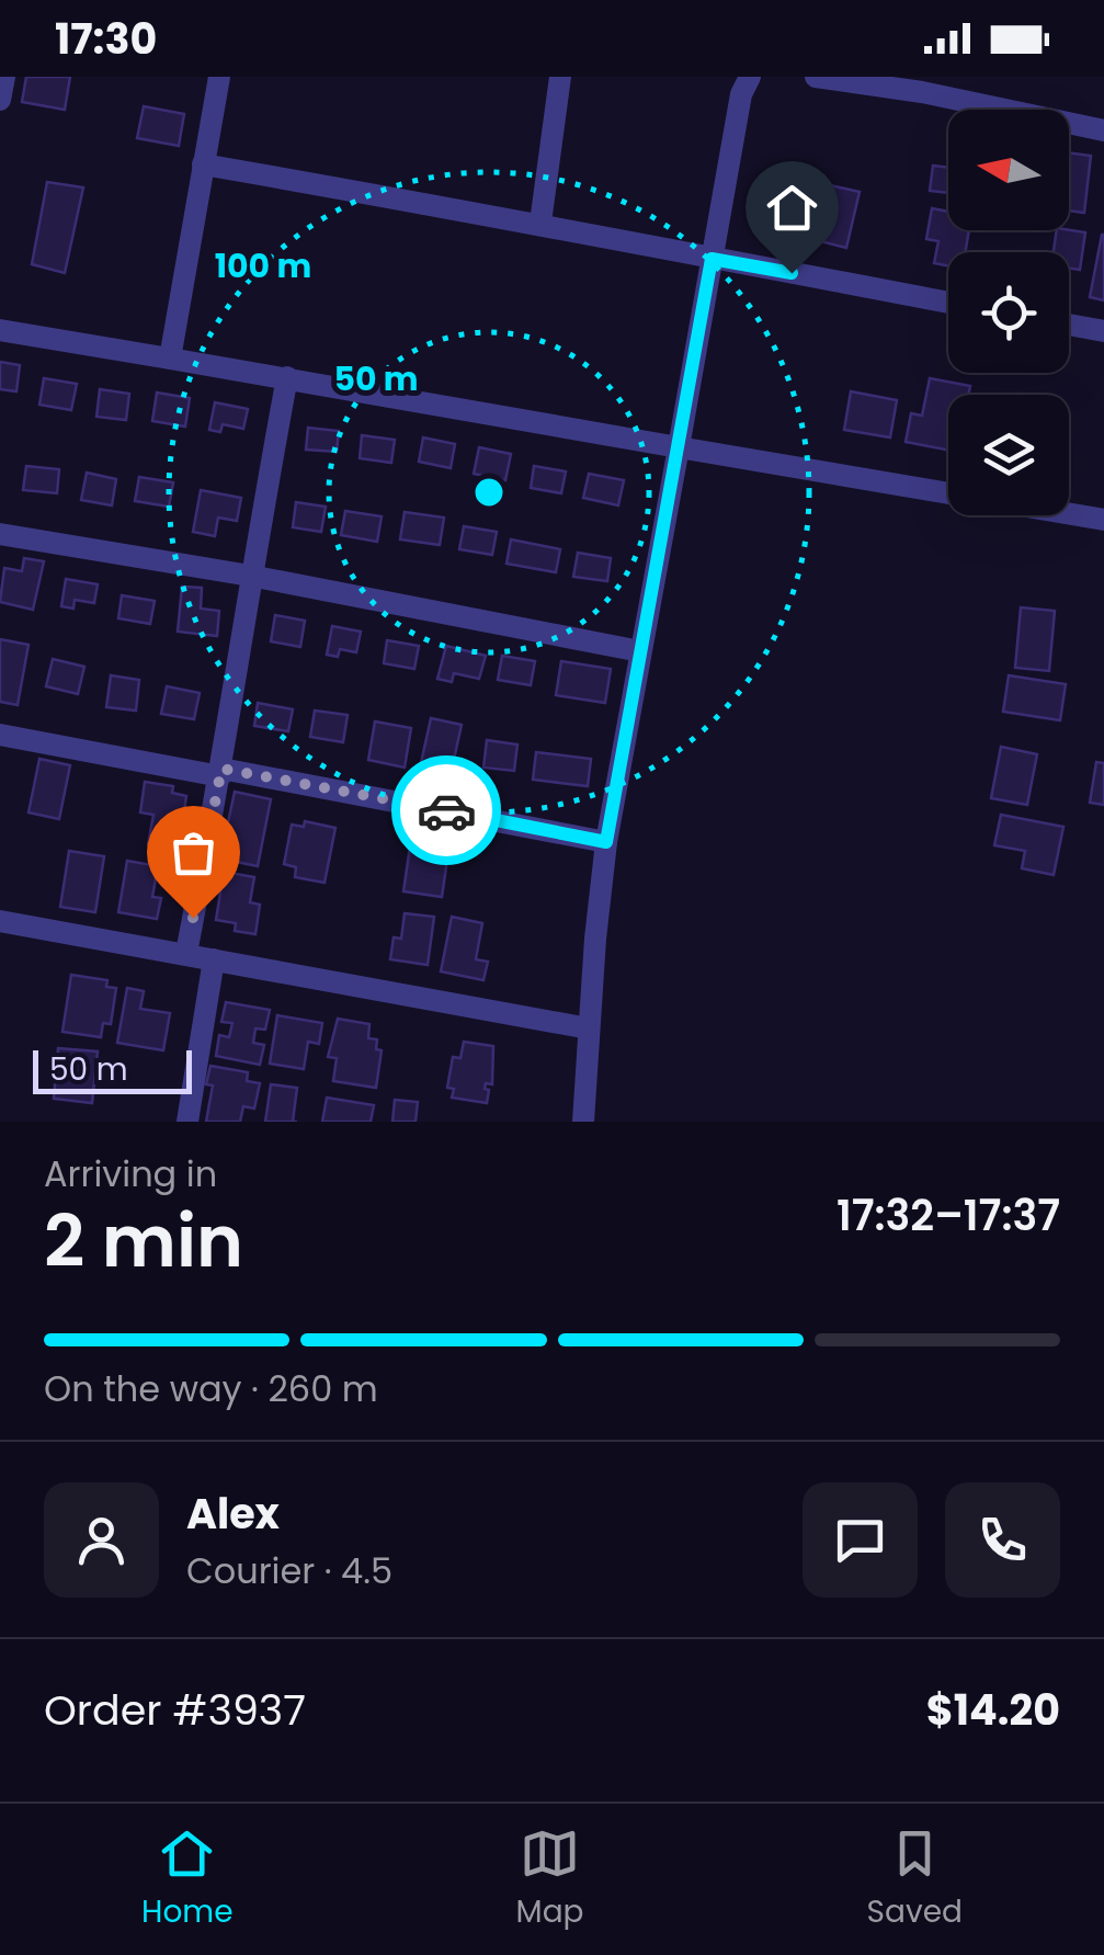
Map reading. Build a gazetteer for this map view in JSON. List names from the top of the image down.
{
  "scale_bar": "50 m",
  "north": "left",
  "page": {
    "status": "17:30",
    "scale": "50 m",
    "heading": ["2 min", "Arriving in", "17:32–17:37"],
    "panel": [
      "Alex",
      "Courier · 4.5",
      "Order #3937",
      "$14.20"
    ],
    "bar": "On the way · 260 m",
    "tabs": ["Home", "Map", "Saved"]
  },
  "rings": ["100 m", "50 m"]
}
